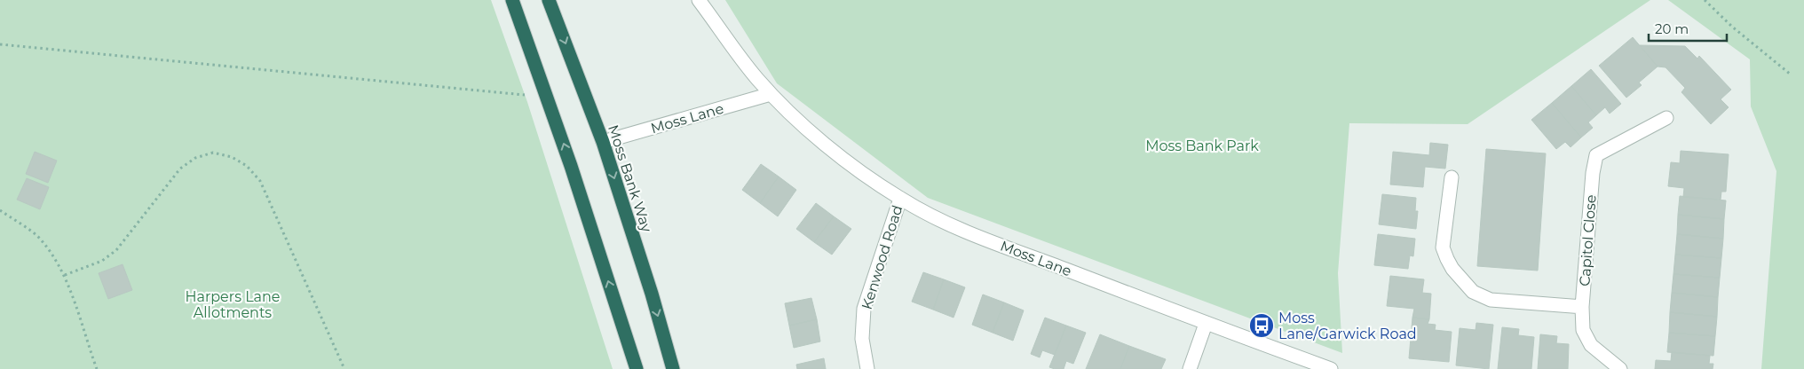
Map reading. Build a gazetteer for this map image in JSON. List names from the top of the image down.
{
  "streets": {
    "highway": ["Moss Bank Way"],
    "street": ["Moss Lane", "Capitol Close", "Kenwood Road"]
  },
  "crossings": [
    ["Moss Lane", "Moss Bank Way"],
    ["Moss Lane", "Kenwood Road"]
  ],
  "parks": ["Moss Bank Park", "Harpers Lane Allotments"],
  "places": {
    "bus stop": ["Moss Lane/Garwick Road"]
  },
  "scale_bar": "20 m"
}
